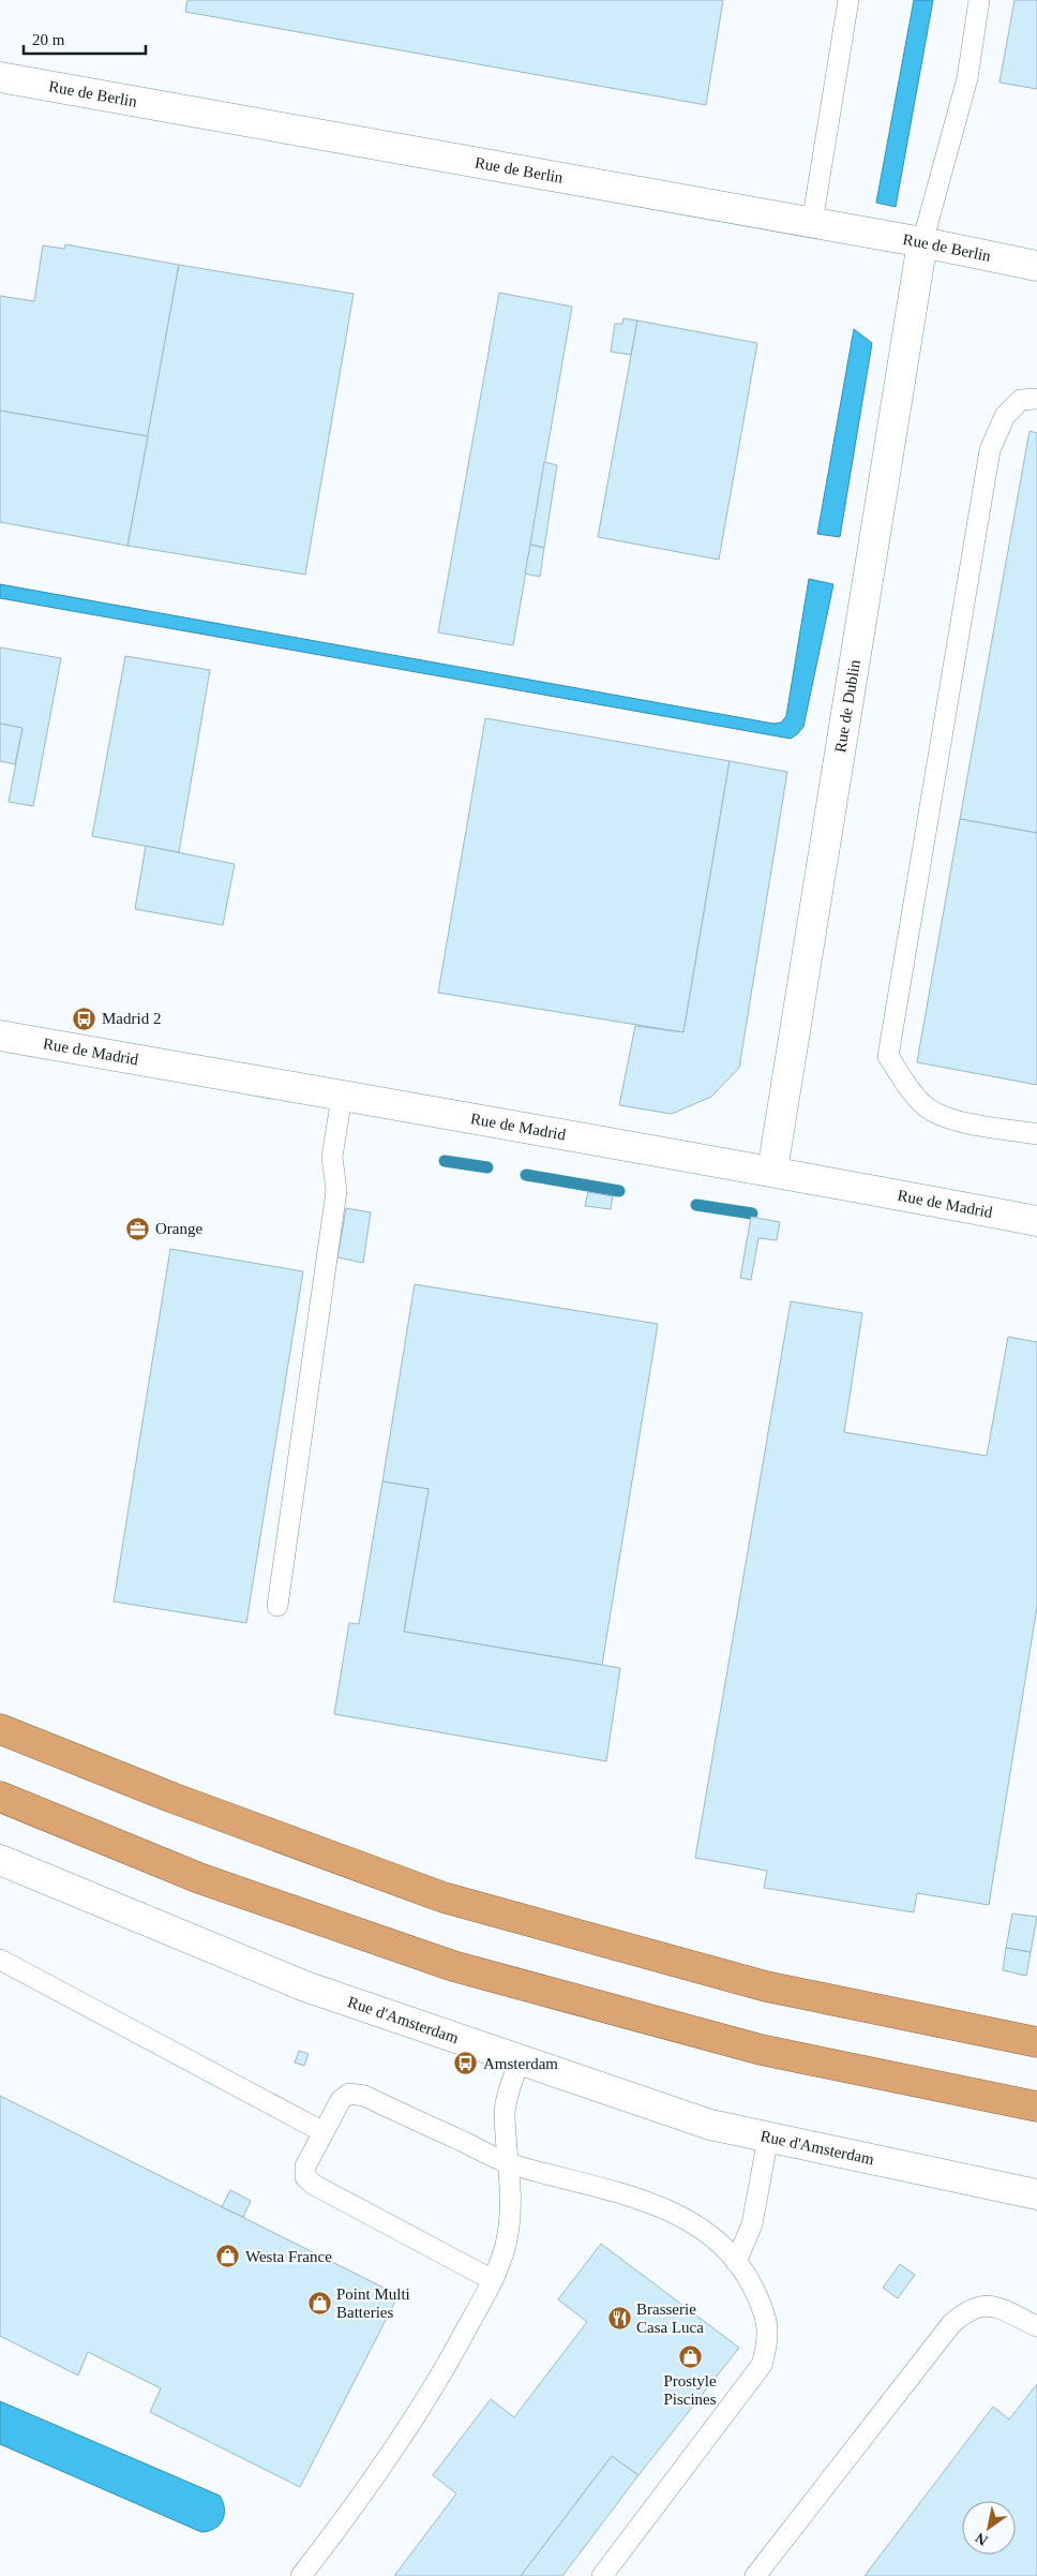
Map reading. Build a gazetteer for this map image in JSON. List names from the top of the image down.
{
  "streets": {
    "street": [
      "Rue de Berlin",
      "Rue de Dublin",
      "Rue de Madrid",
      "Rue d'Amsterdam"
    ]
  },
  "crossings": [
    ["Rue de Berlin", "Rue de Dublin"],
    ["Rue de Dublin", "Rue de Madrid"]
  ],
  "places": {
    "bus stop": ["Madrid 2", "Amsterdam"],
    "office": ["Orange"],
    "shop": ["Westa France", "Point Multi Batteries", "Prostyle Piscines"],
    "restaurant": ["Brasserie Casa Luca"]
  },
  "scale_bar": "20 m",
  "north": "bottom left"
}
